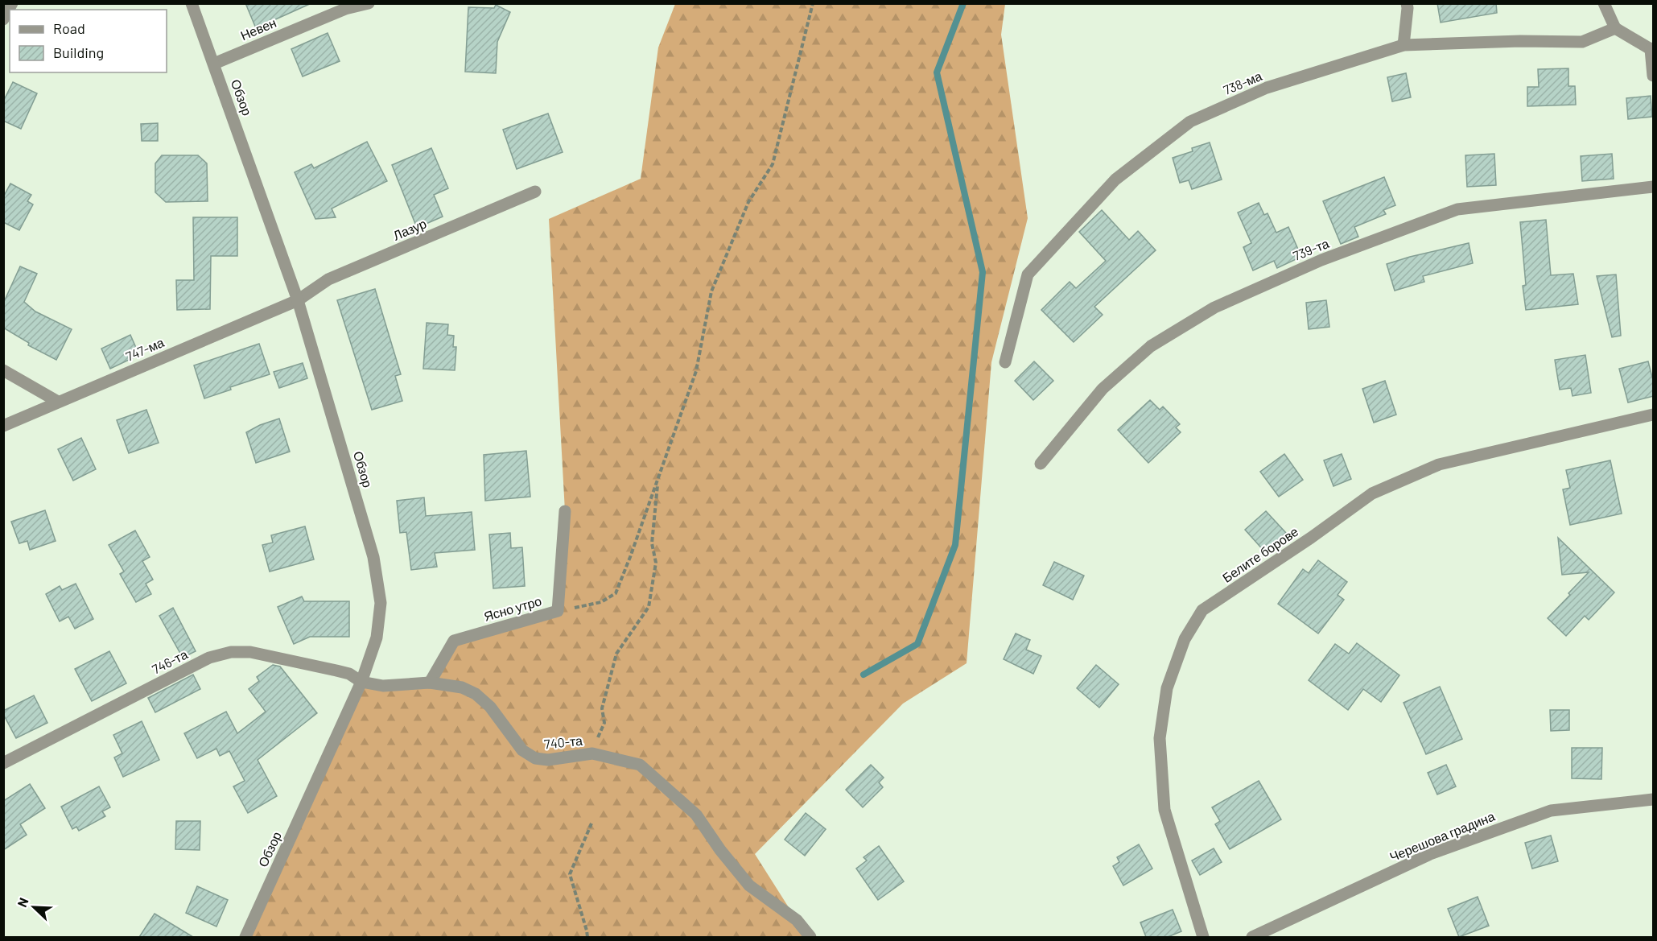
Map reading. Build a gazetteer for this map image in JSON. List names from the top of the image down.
{
  "streets": {
    "street": [
      "Невен",
      "738-ма",
      "Обзор",
      "Лазур",
      "739-та",
      "747-ма",
      "Белите борове",
      "Ясно утро",
      "746-та",
      "740-та",
      "Черешова градина"
    ]
  },
  "crossings": [
    ["Невен", "Обзор"],
    ["Обзор", "Лазур"],
    ["Обзор", "747-ма"],
    ["Обзор", "746-та"],
    ["Обзор", "740-та"],
    ["Лазур", "747-ма"],
    ["Ясно утро", "740-та"],
    ["746-та", "740-та"]
  ],
  "legend": ["Road", "Building"],
  "north": "top left"
}
